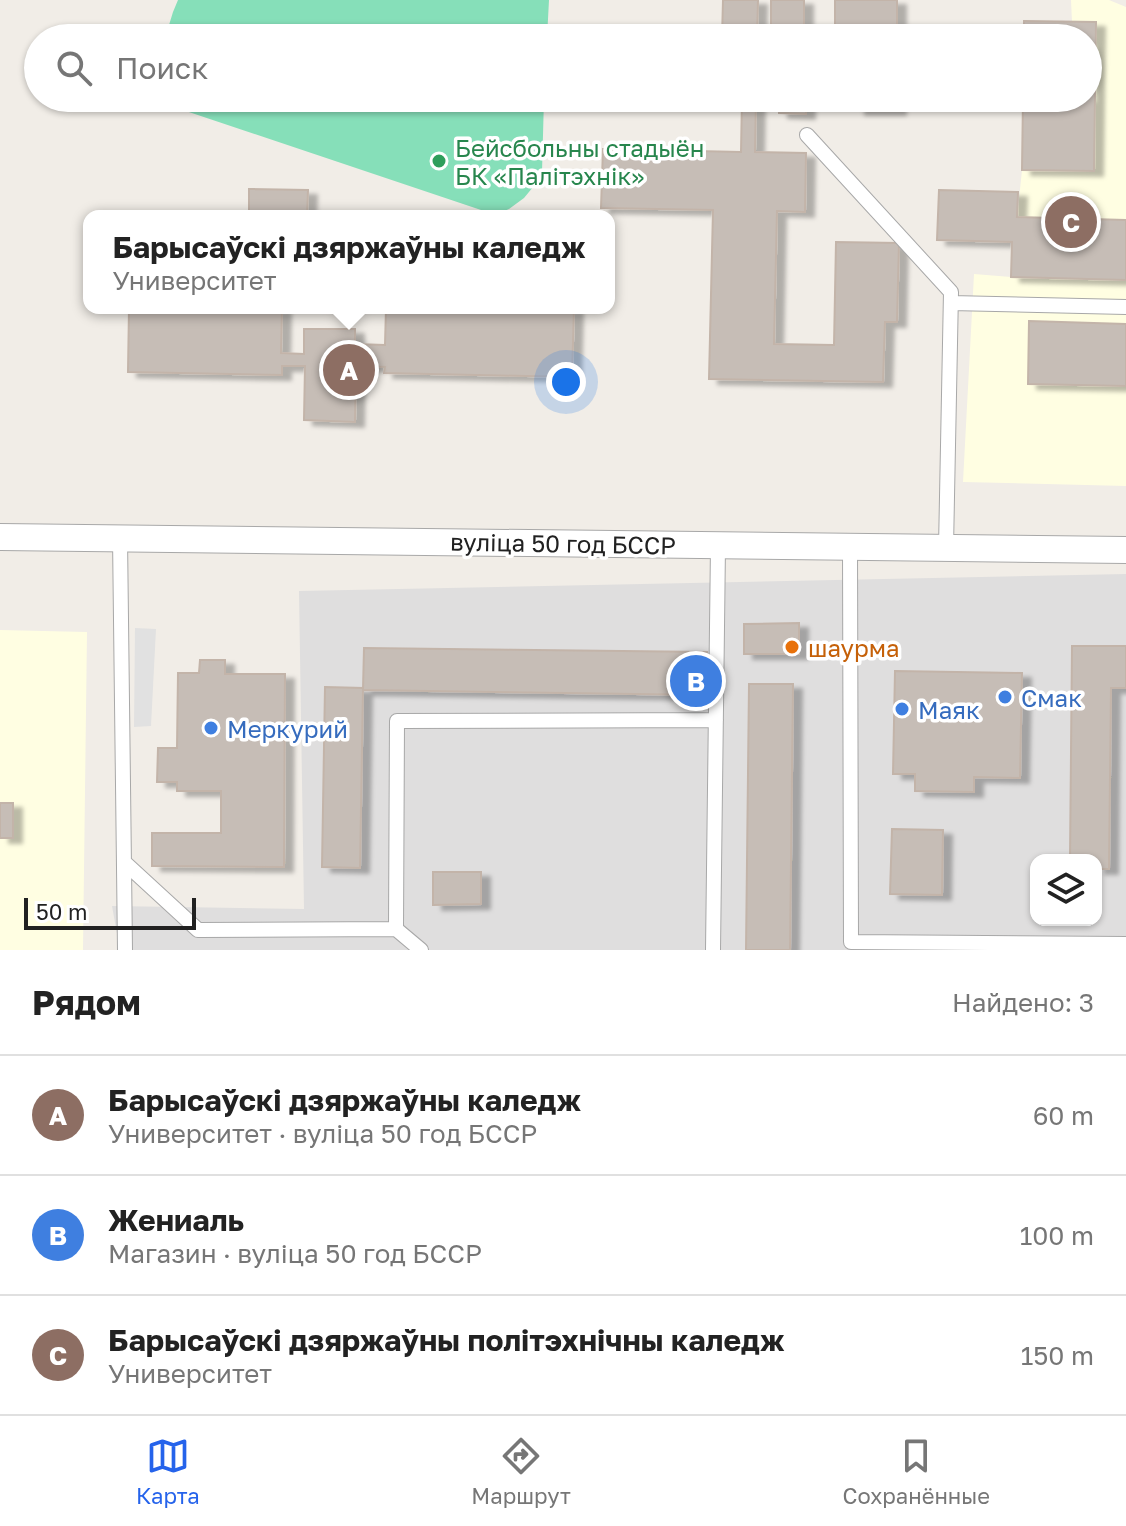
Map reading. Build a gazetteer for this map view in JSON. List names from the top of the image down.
{
  "streets": {
    "street": ["вуліца 50 год БССР"]
  },
  "places": [
    "Бейсбольны стадыён БК «Палітэхнік»",
    "шаурма",
    "Смак",
    "Маяк",
    "Меркурий"
  ],
  "scale_bar": "50 m",
  "page": {
    "search": "Поиск",
    "pins": ["C", "A", "B"],
    "popup": ["Барысаўскі дзяржаўны каледж", "Университет"],
    "scale": "50 m",
    "heading": ["Рядом", "Найдено: 3"],
    "list": [
      {
        "mark": "A",
        "name": "Барысаўскі дзяржаўны каледж",
        "note": "Университет · вуліца 50 год БССР",
        "value": "60 m"
      },
      {
        "mark": "B",
        "name": "Жениаль",
        "note": "Магазин · вуліца 50 год БССР",
        "value": "100 m"
      },
      {
        "mark": "C",
        "name": "Барысаўскі дзяржаўны політэхнічны каледж",
        "note": "Университет",
        "value": "150 m"
      }
    ],
    "nav": ["Карта", "Маршрут", "Сохранённые"]
  }
}
